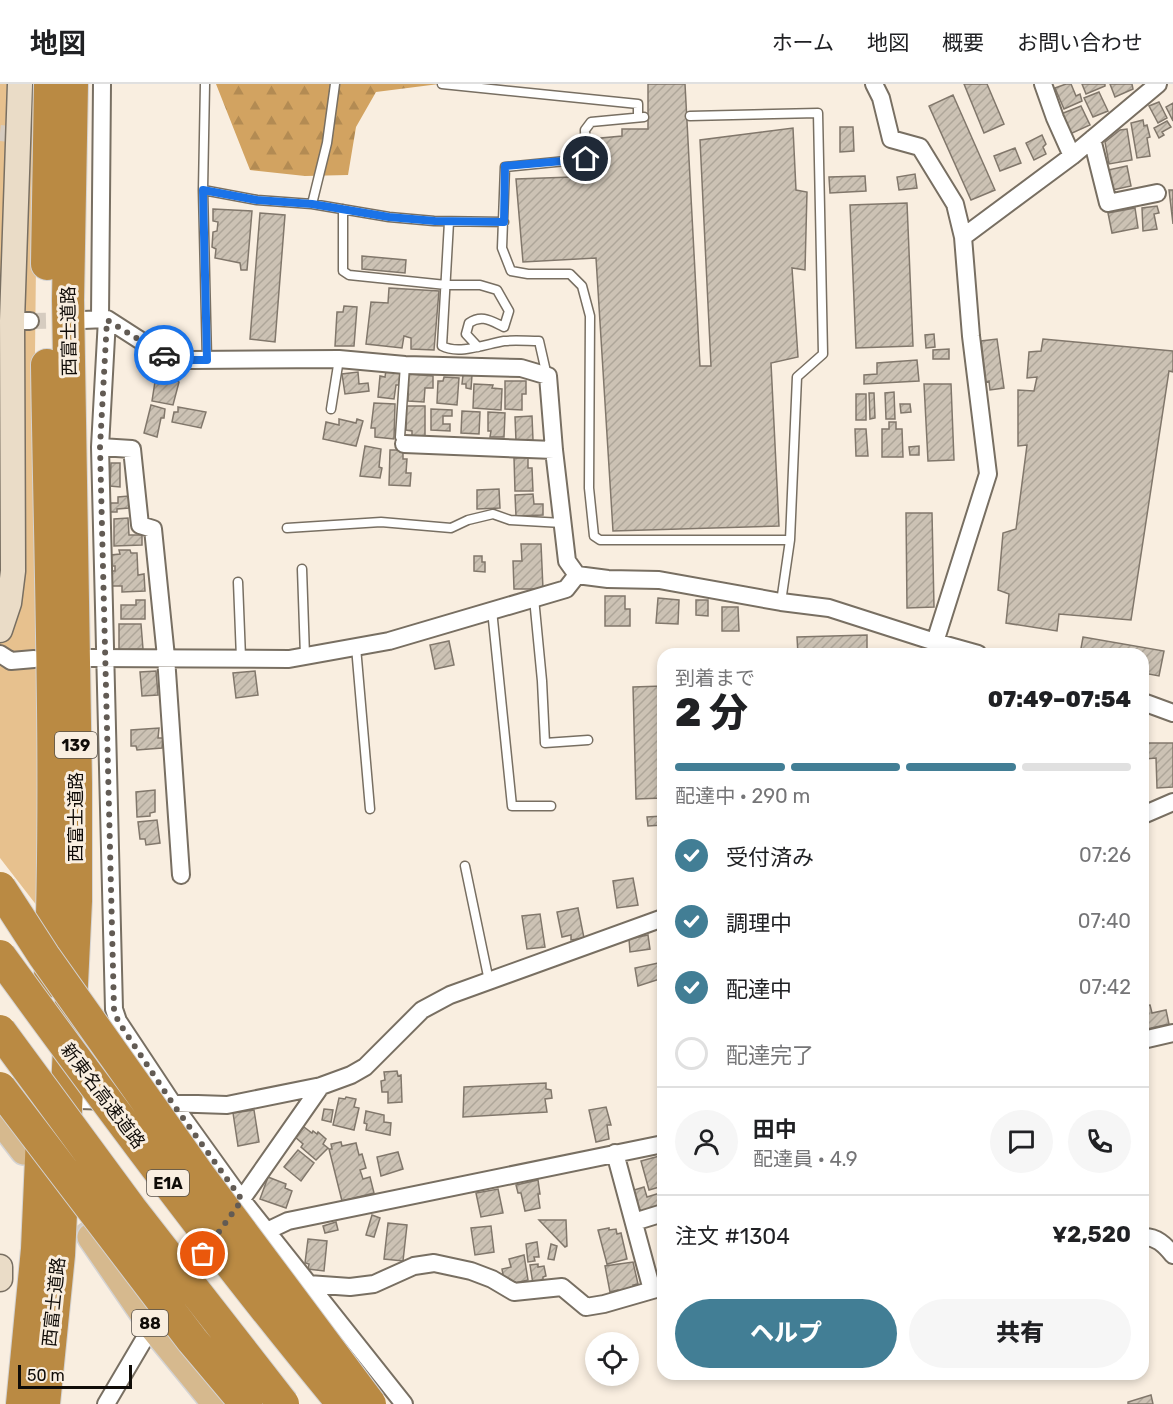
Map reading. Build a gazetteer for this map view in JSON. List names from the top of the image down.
{
  "streets": {
    "highway": [
      "西富士道路",
      "139",
      "新東名高速道路",
      "E1A"
    ],
    "main road": ["88"]
  },
  "scale_bar": "50 m",
  "page": {
    "header": "地図",
    "nav": [
      "ホーム",
      "地図",
      "概要",
      "お問い合わせ"
    ],
    "heading": ["2 分", "到着まで", "07:49–07:54"],
    "panel": [
      "田中",
      "配達員 · 4.9",
      "注文 #1304",
      "¥2,520"
    ],
    "bar": "配達中 · 290 m",
    "list": [
      ["受付済み", "07:26"],
      ["調理中", "07:40"],
      ["配達中", "07:42"],
      "配達完了"
    ],
    "buttons": ["ヘルプ", "共有"],
    "scale": "50 m"
  }
}
